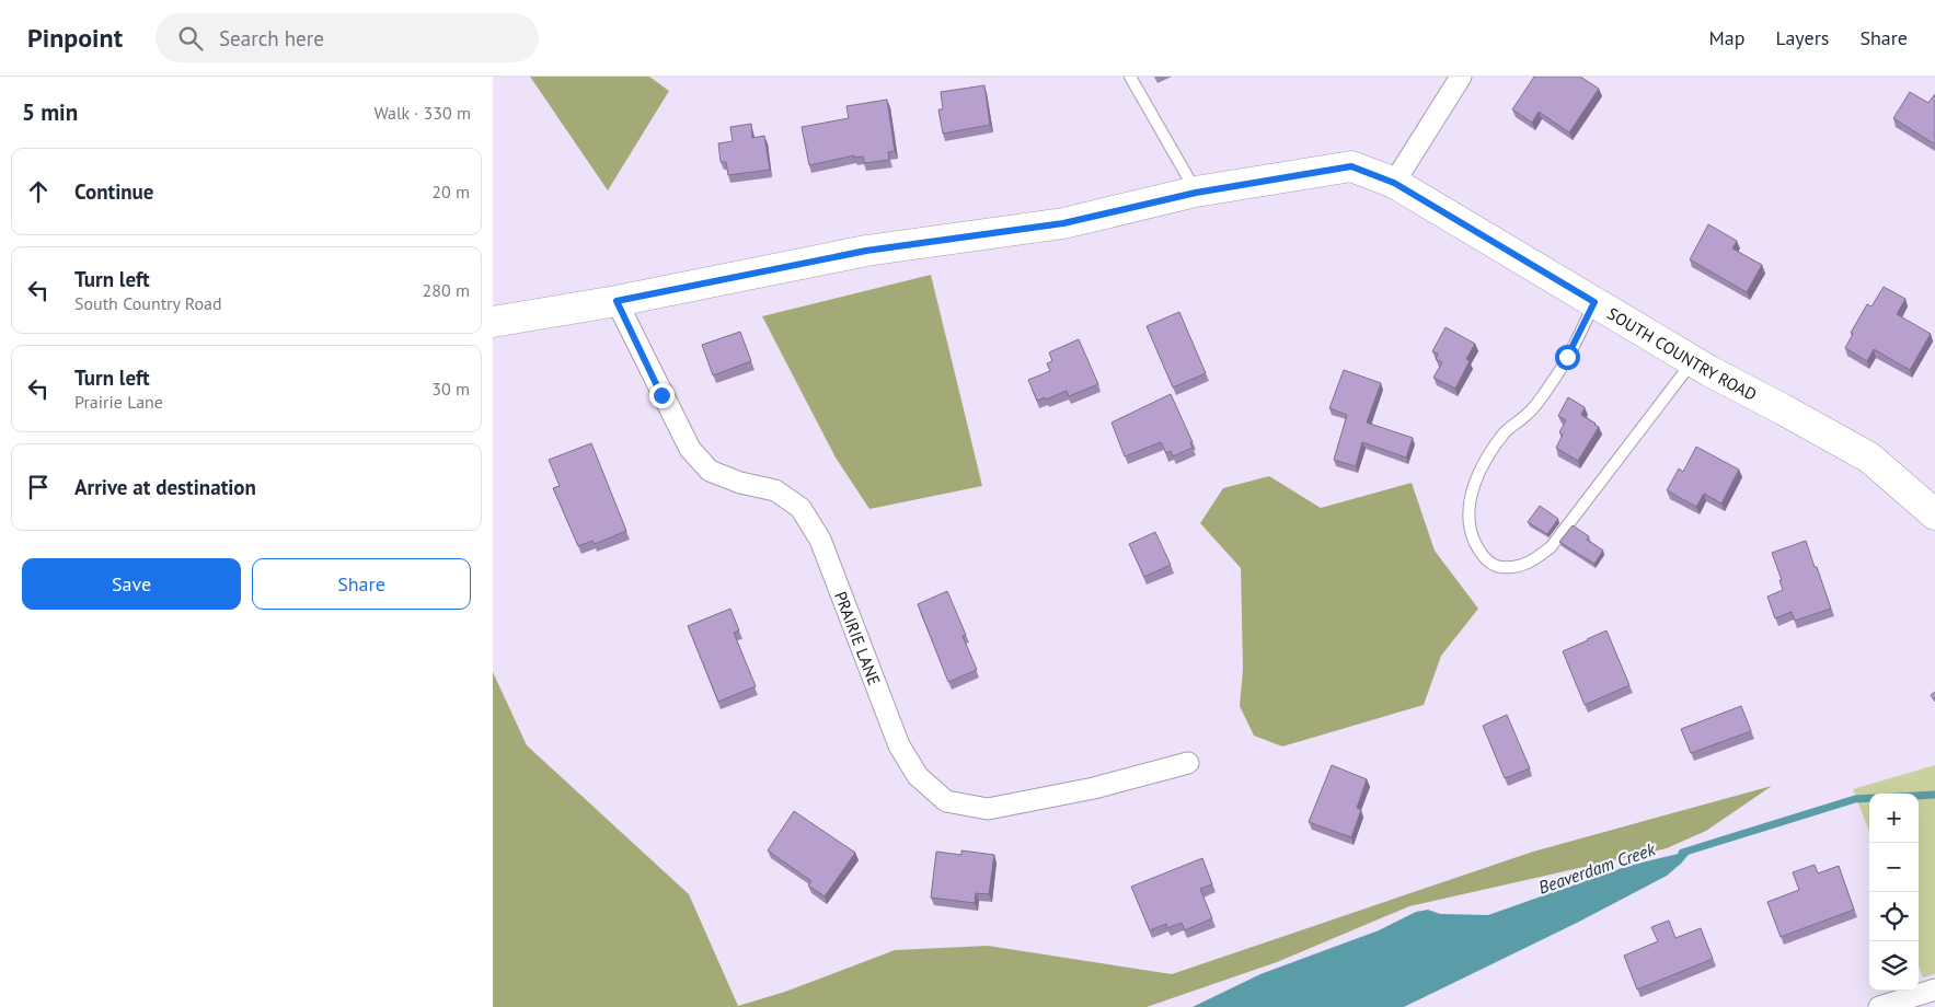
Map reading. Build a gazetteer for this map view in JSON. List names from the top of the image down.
{
  "streets": {
    "main road": ["SOUTH COUNTRY ROAD"],
    "street": ["PRAIRIE LANE"]
  },
  "crossings": [
    ["SOUTH COUNTRY ROAD", "PRAIRIE LANE"]
  ],
  "water": ["Beaverdam Creek"],
  "page": {
    "header": "Pinpoint",
    "search": "Search here",
    "nav": ["Map", "Layers", "Share"],
    "heading": ["5 min", "Walk · 330 m"],
    "list": [
      ["Continue", "20 m"],
      ["Turn left", "South Country Road", "280 m"],
      ["Turn left", "Prairie Lane", "30 m"],
      "Arrive at destination"
    ],
    "buttons": ["Save", "Share"],
    "map_buttons": ["+", "−"]
  }
}
